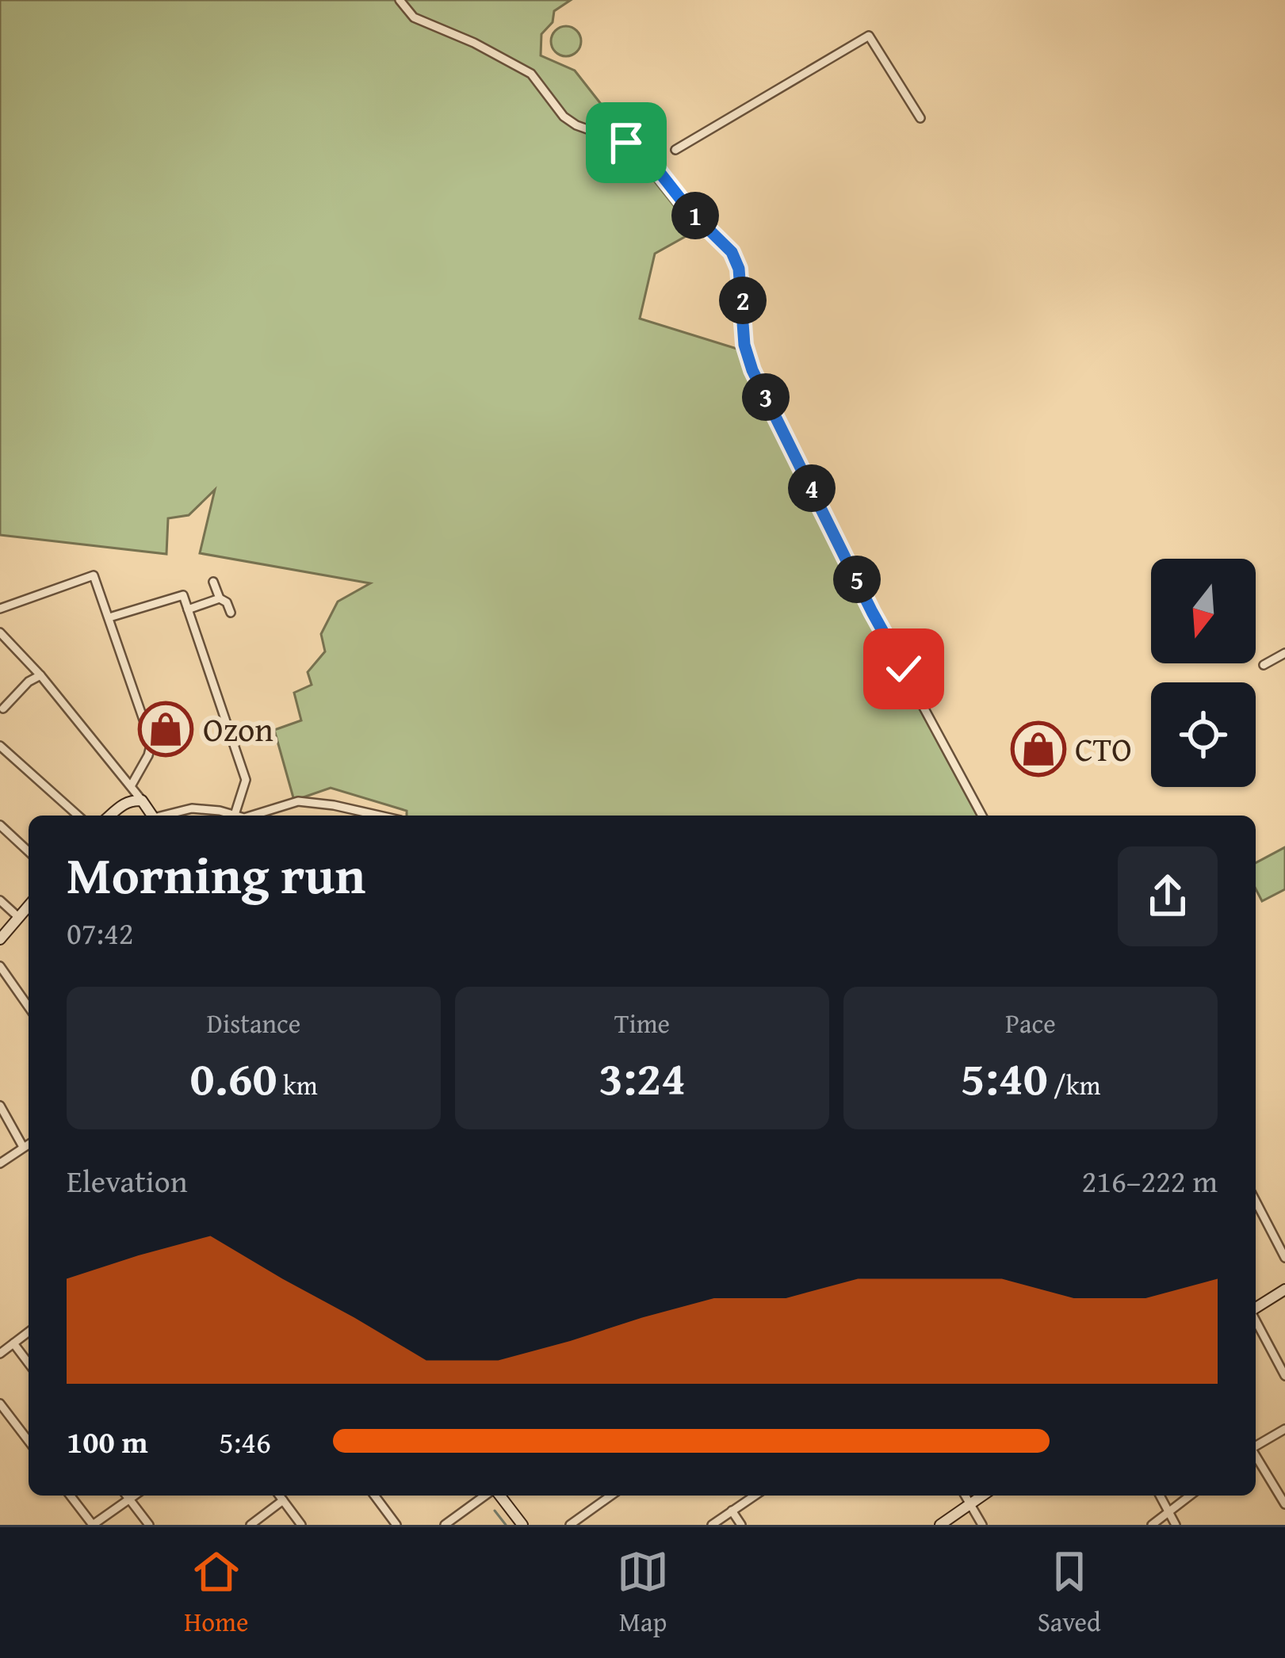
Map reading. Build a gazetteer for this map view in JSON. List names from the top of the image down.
{
  "places": {
    "shop": ["Ozon", "СТО"]
  },
  "north": "bottom",
  "page": {
    "pins": [
      "1",
      "2",
      "3",
      "4",
      "5"
    ],
    "heading": ["Morning run", "07:42"],
    "stats": [
      ["Distance", "0.60 km"],
      ["Time", "3:24"],
      ["Pace", "5:40 /km"]
    ],
    "chart": ["Elevation", "216–222 m"],
    "list": [
      {
        "name": "100 m",
        "note": "5:46"
      }
    ],
    "tabs": ["Home", "Map", "Saved"]
  }
}
